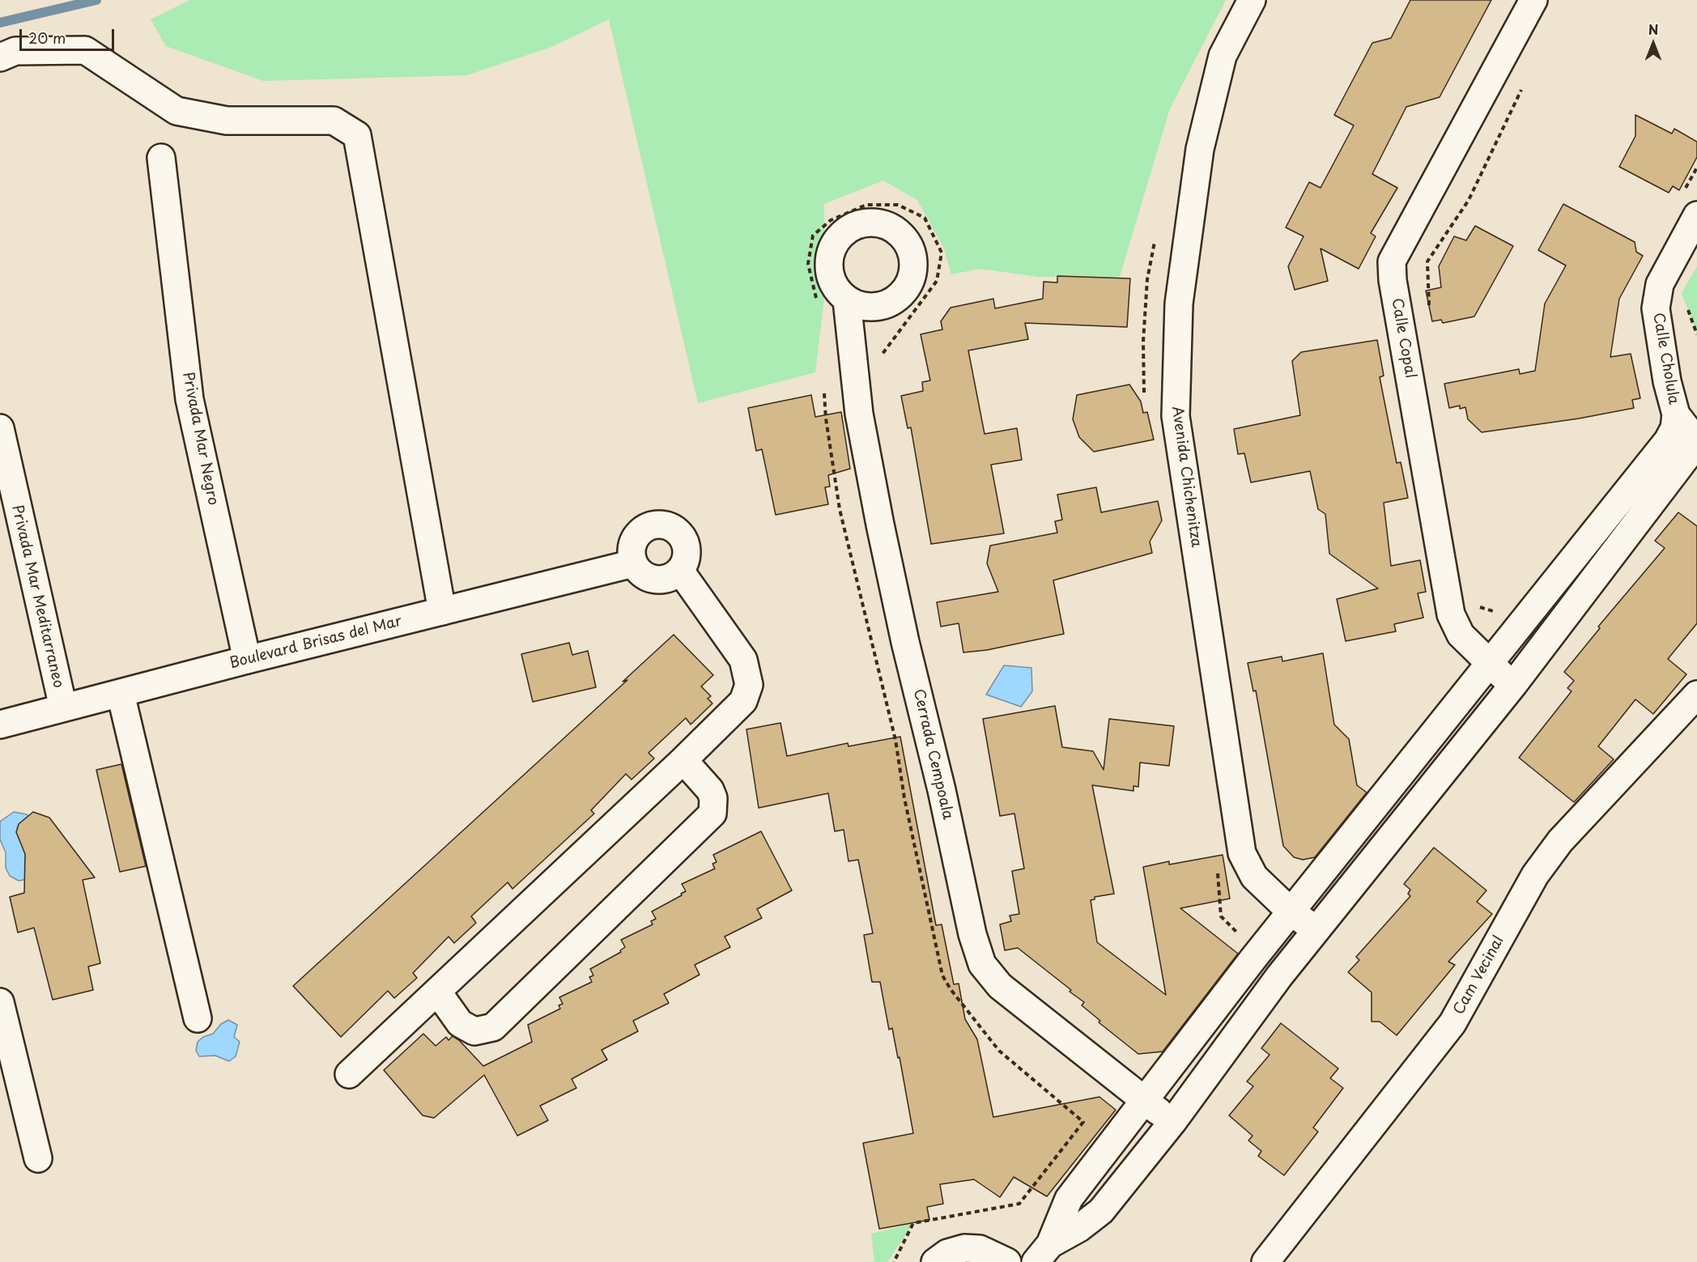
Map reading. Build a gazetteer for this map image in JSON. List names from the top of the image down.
{
  "streets": {
    "street": [
      "Calle Copal",
      "Calle Cholula",
      "Privada Mar Negro",
      "Avenida Chichenitza",
      "Privada Mar Meditarraneo",
      "Boulevard Brisas del Mar",
      "Cerrada Cempoala",
      "Cam Vecinal"
    ]
  },
  "crossings": [
    ["Calle Copal", "Calle Cholula"],
    ["Privada Mar Negro", "Boulevard Brisas del Mar"],
    ["Privada Mar Meditarraneo", "Boulevard Brisas del Mar"]
  ],
  "scale_bar": "20 m",
  "north": "top"
}
